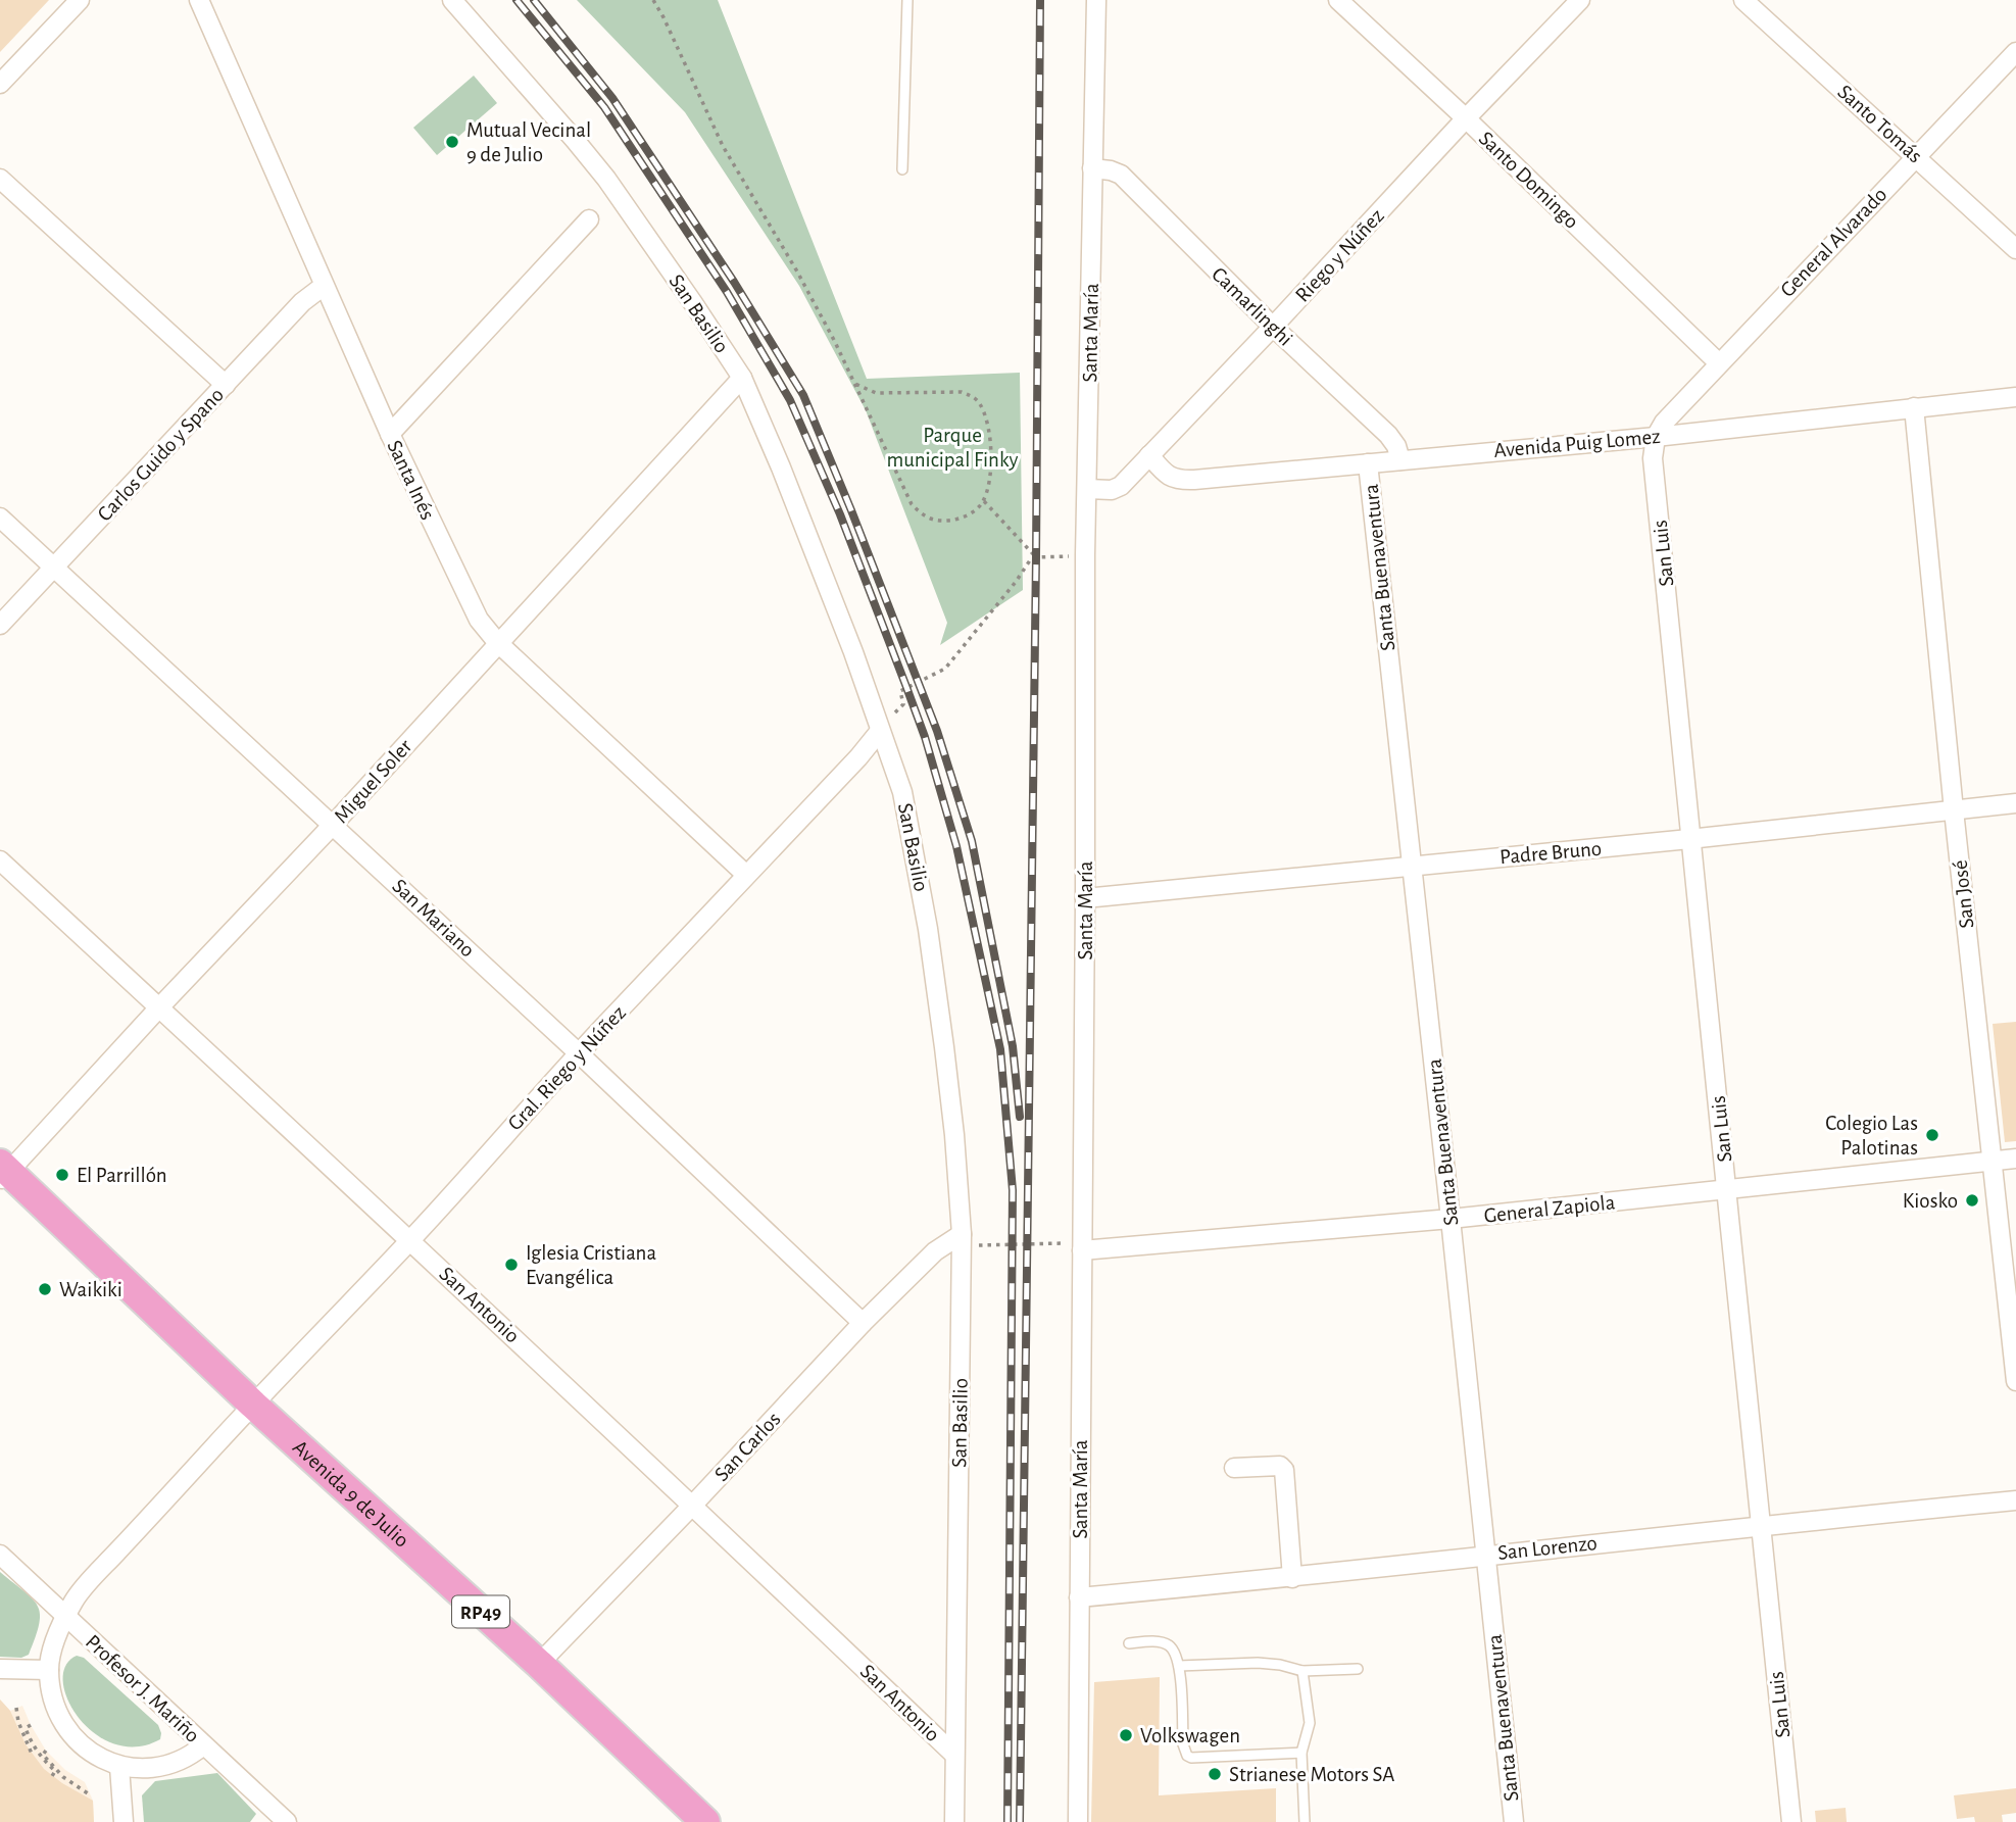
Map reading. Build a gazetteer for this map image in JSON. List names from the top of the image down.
{
  "streets": {
    "main road": ["Avenida 9 de Julio", "RP49"],
    "street": [
      "Santo Tomás",
      "Santo Domingo",
      "General Alvarado",
      "Riego y Núñez",
      "Camarlinghi",
      "San Basilio",
      "Santa María",
      "Avenida Puig Lomez",
      "Carlos Guido y Spano",
      "Santa Inés",
      "San Luis",
      "Santa Buenaventura",
      "Miguel Soler",
      "Padre Bruno",
      "San José",
      "San Mariano",
      "Gral. Riego y Núñez",
      "General Zapiola",
      "San Antonio",
      "San Carlos",
      "San Lorenzo",
      "Profesor J. Mariño"
    ]
  },
  "crossings": [
    ["Santo Tomás", "General Alvarado"],
    ["Santo Domingo", "General Alvarado"],
    ["Santo Domingo", "Riego y Núñez"],
    ["General Alvarado", "Avenida Puig Lomez"],
    ["General Alvarado", "San Luis"],
    ["Riego y Núñez", "Camarlinghi"],
    ["Riego y Núñez", "Santa María"],
    ["Riego y Núñez", "Avenida Puig Lomez"],
    ["Camarlinghi", "Santa María"],
    ["Camarlinghi", "Avenida Puig Lomez"],
    ["San Basilio", "Miguel Soler"],
    ["San Basilio", "Gral. Riego y Núñez"],
    ["San Basilio", "San Antonio"],
    ["San Basilio", "San Carlos"],
    ["Santa María", "Padre Bruno"],
    ["Santa María", "General Zapiola"],
    ["Santa María", "San Lorenzo"],
    ["Avenida Puig Lomez", "San Luis"],
    ["Avenida Puig Lomez", "Santa Buenaventura"],
    ["Avenida Puig Lomez", "San José"],
    ["Carlos Guido y Spano", "Santa Inés"],
    ["Carlos Guido y Spano", "San Mariano"],
    ["Santa Inés", "Miguel Soler"],
    ["Santa Inés", "Gral. Riego y Núñez"],
    ["San Luis", "Padre Bruno"],
    ["San Luis", "General Zapiola"],
    ["San Luis", "San Lorenzo"],
    ["Santa Buenaventura", "Padre Bruno"],
    ["Santa Buenaventura", "General Zapiola"],
    ["Santa Buenaventura", "San Lorenzo"],
    ["Miguel Soler", "San Mariano"],
    ["Miguel Soler", "San Antonio"],
    ["Miguel Soler", "Avenida 9 de Julio"],
    ["Padre Bruno", "San José"],
    ["San José", "General Zapiola"],
    ["San Mariano", "Gral. Riego y Núñez"],
    ["San Mariano", "San Carlos"],
    ["Gral. Riego y Núñez", "San Antonio"],
    ["Gral. Riego y Núñez", "Avenida 9 de Julio"],
    ["Gral. Riego y Núñez", "Profesor J. Mariño"],
    ["San Antonio", "San Carlos"],
    ["San Carlos", "Avenida 9 de Julio"]
  ],
  "parks": ["Parque municipal Finky"],
  "places": [
    "Mutual Vecinal 9 de Julio",
    "Colegio Las Palotinas",
    "El Parrillón",
    "Kiosko",
    "Iglesia Cristiana Evangélica",
    "Waikiki",
    "Volkswagen",
    "Strianese Motors SA"
  ]
}
